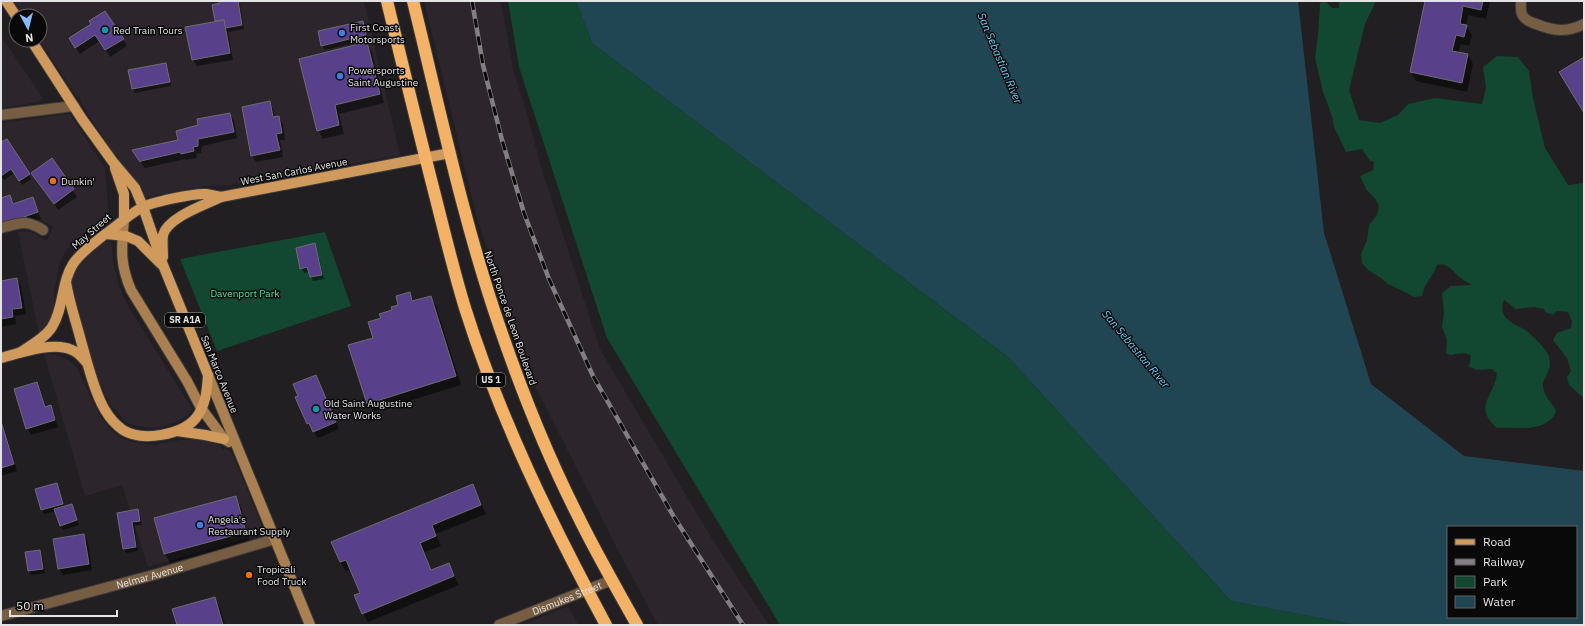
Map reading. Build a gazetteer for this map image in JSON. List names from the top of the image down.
{
  "streets": {
    "highway": ["North Ponce de Leon Boulevard", "US 1"],
    "main road": [
      "West San Carlos Avenue",
      "May Street",
      "SR A1A",
      "San Marco Avenue"
    ],
    "street": ["Nelmar Avenue", "Dismukes Street"]
  },
  "crossings": [
    ["West San Carlos Avenue", "May Street"],
    ["West San Carlos Avenue", "North Ponce de Leon Boulevard"],
    ["West San Carlos Avenue", "San Marco Avenue"],
    ["West San Carlos Avenue", "US 1"],
    ["May Street", "San Marco Avenue"],
    ["North Ponce de Leon Boulevard", "Dismukes Street"],
    ["San Marco Avenue", "Nelmar Avenue"],
    ["US 1", "Dismukes Street"]
  ],
  "water": ["San Sebastian River"],
  "parks": ["Davenport Park"],
  "places": [
    "Red Train Tours",
    "First Coast Motorsports",
    "Powersports Saint Augustine",
    "Dunkin'",
    "Old Saint Augustine Water Works",
    "Angela's Restaurant Supply",
    "Tropicali Food Truck"
  ],
  "legend": [
    "Road",
    "Railway",
    "Park",
    "Water"
  ],
  "scale_bar": "50 m",
  "north": "bottom"
}
